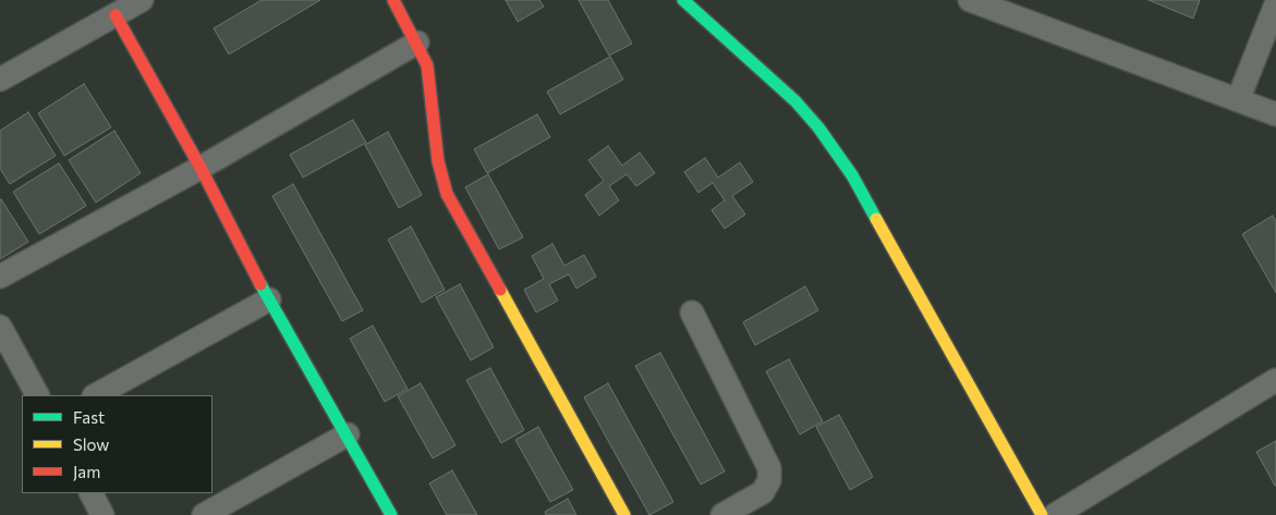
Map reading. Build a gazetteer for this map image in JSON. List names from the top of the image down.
{
  "legend": ["Fast", "Slow", "Jam"]
}
